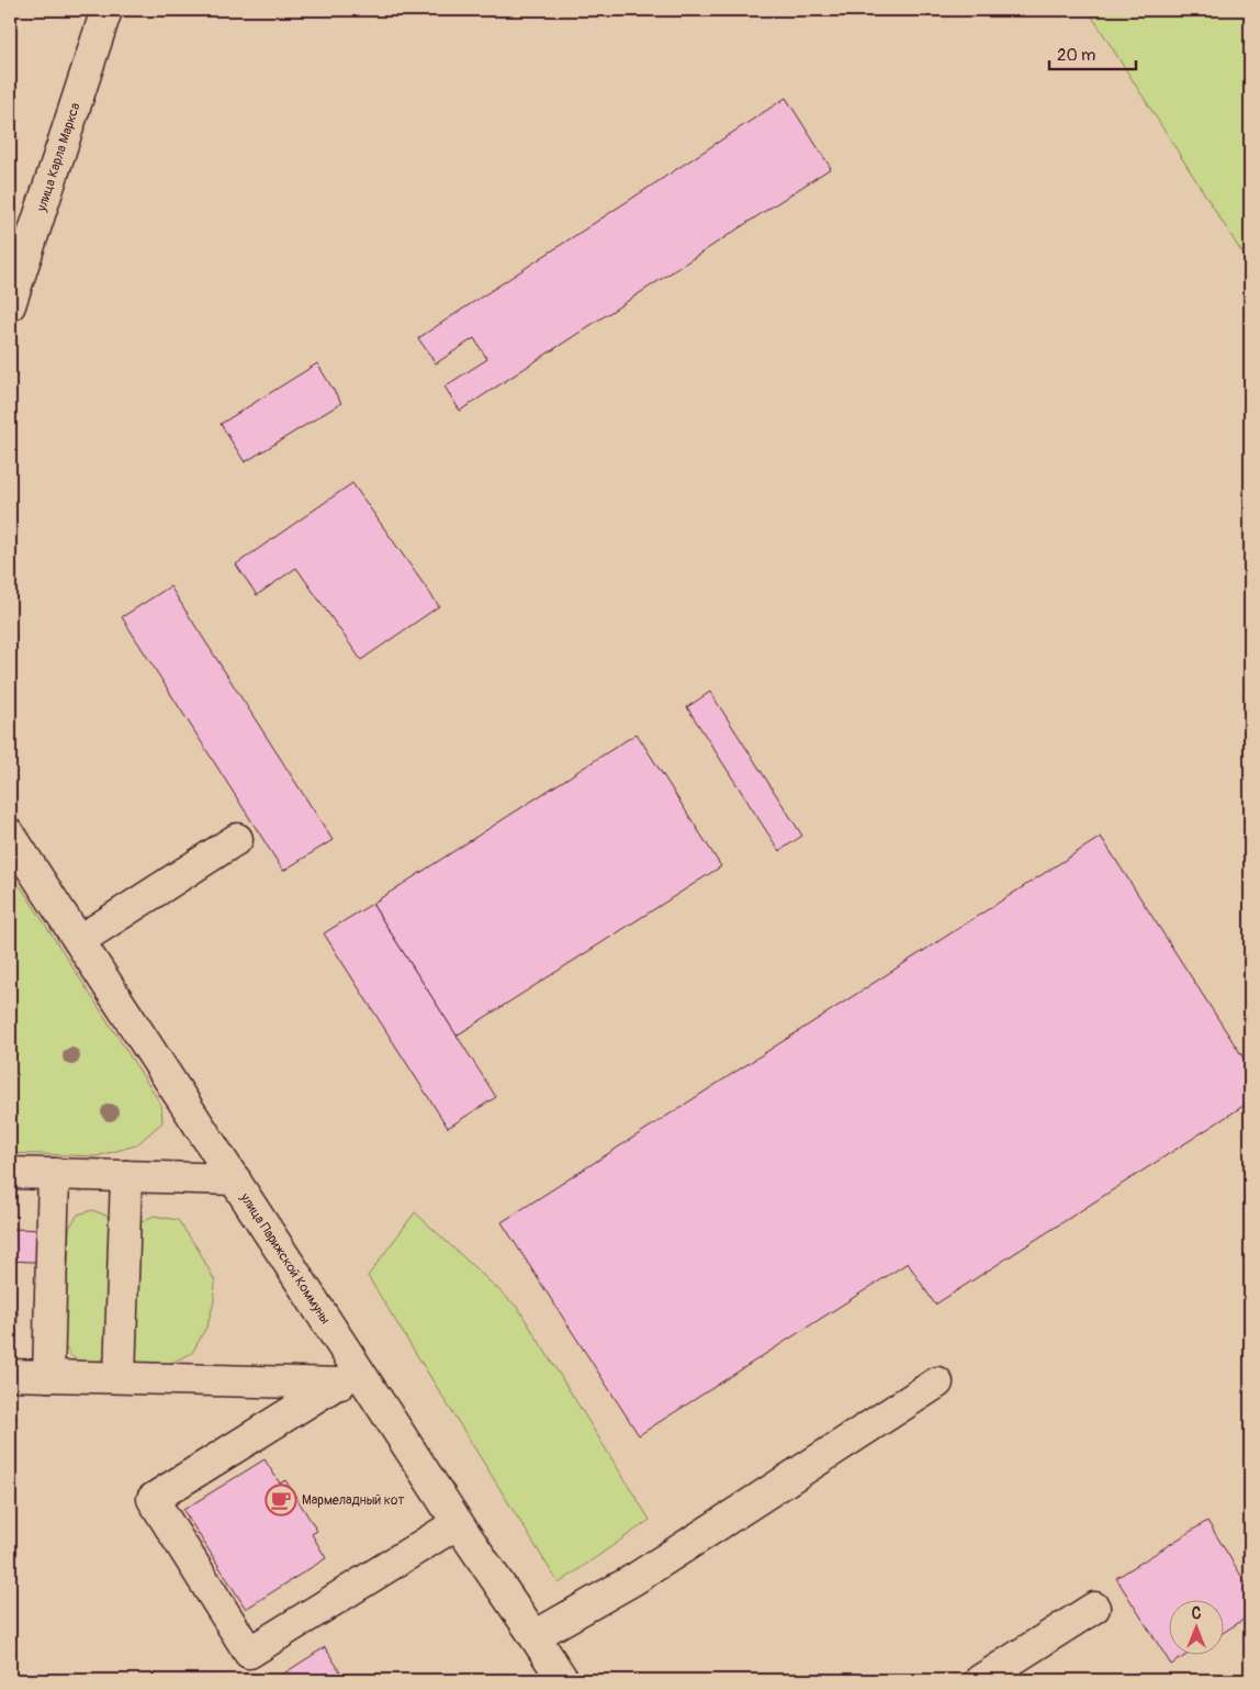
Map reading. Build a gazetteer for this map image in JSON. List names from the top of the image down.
{
  "streets": {
    "main road": ["улица Карла Маркса", "улица Парижской Коммуны"]
  },
  "places": {
    "cafe": ["Мармеладный кот"]
  },
  "scale_bar": "20 m",
  "north": "top"
}
